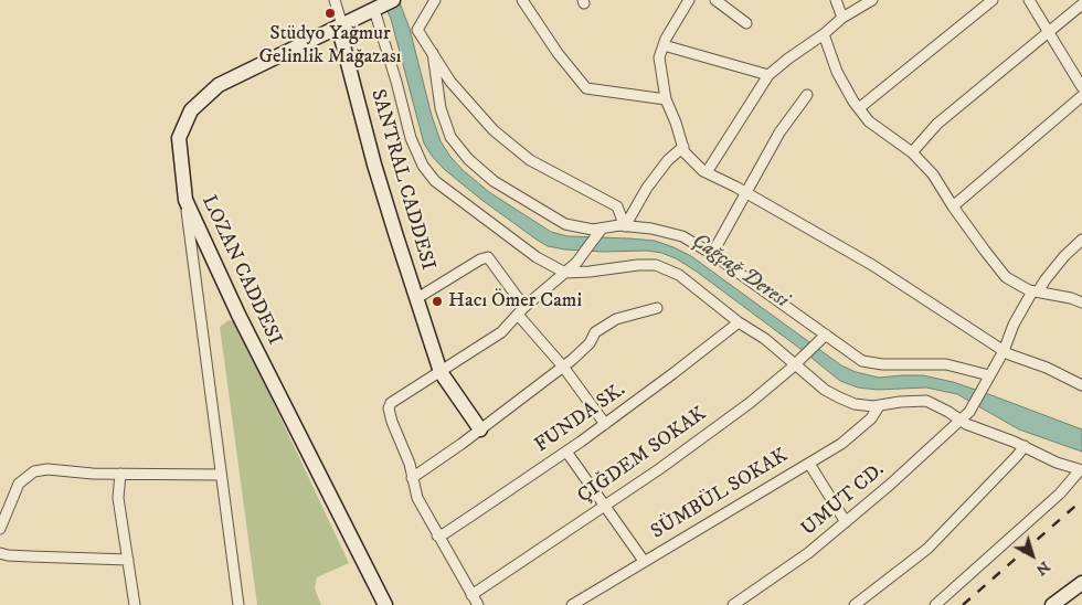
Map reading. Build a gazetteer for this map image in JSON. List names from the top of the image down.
{
  "streets": {
    "main road": ["SANTRAL CADDESI", "LOZAN CADDESI"],
    "street": [
      "FUNDA SK.",
      "ÇIĞDEM SOKAK",
      "SÜMBÜL SOKAK",
      "UMUT CD."
    ]
  },
  "crossings": [
    ["SANTRAL CADDESI", "LOZAN CADDESI"]
  ],
  "water": ["Çağçağ Deresi"],
  "places": ["Stüdyo Yağmur Gelinlik Mağazası", "Hacı Ömer Cami"],
  "north": "bottom right"
}
